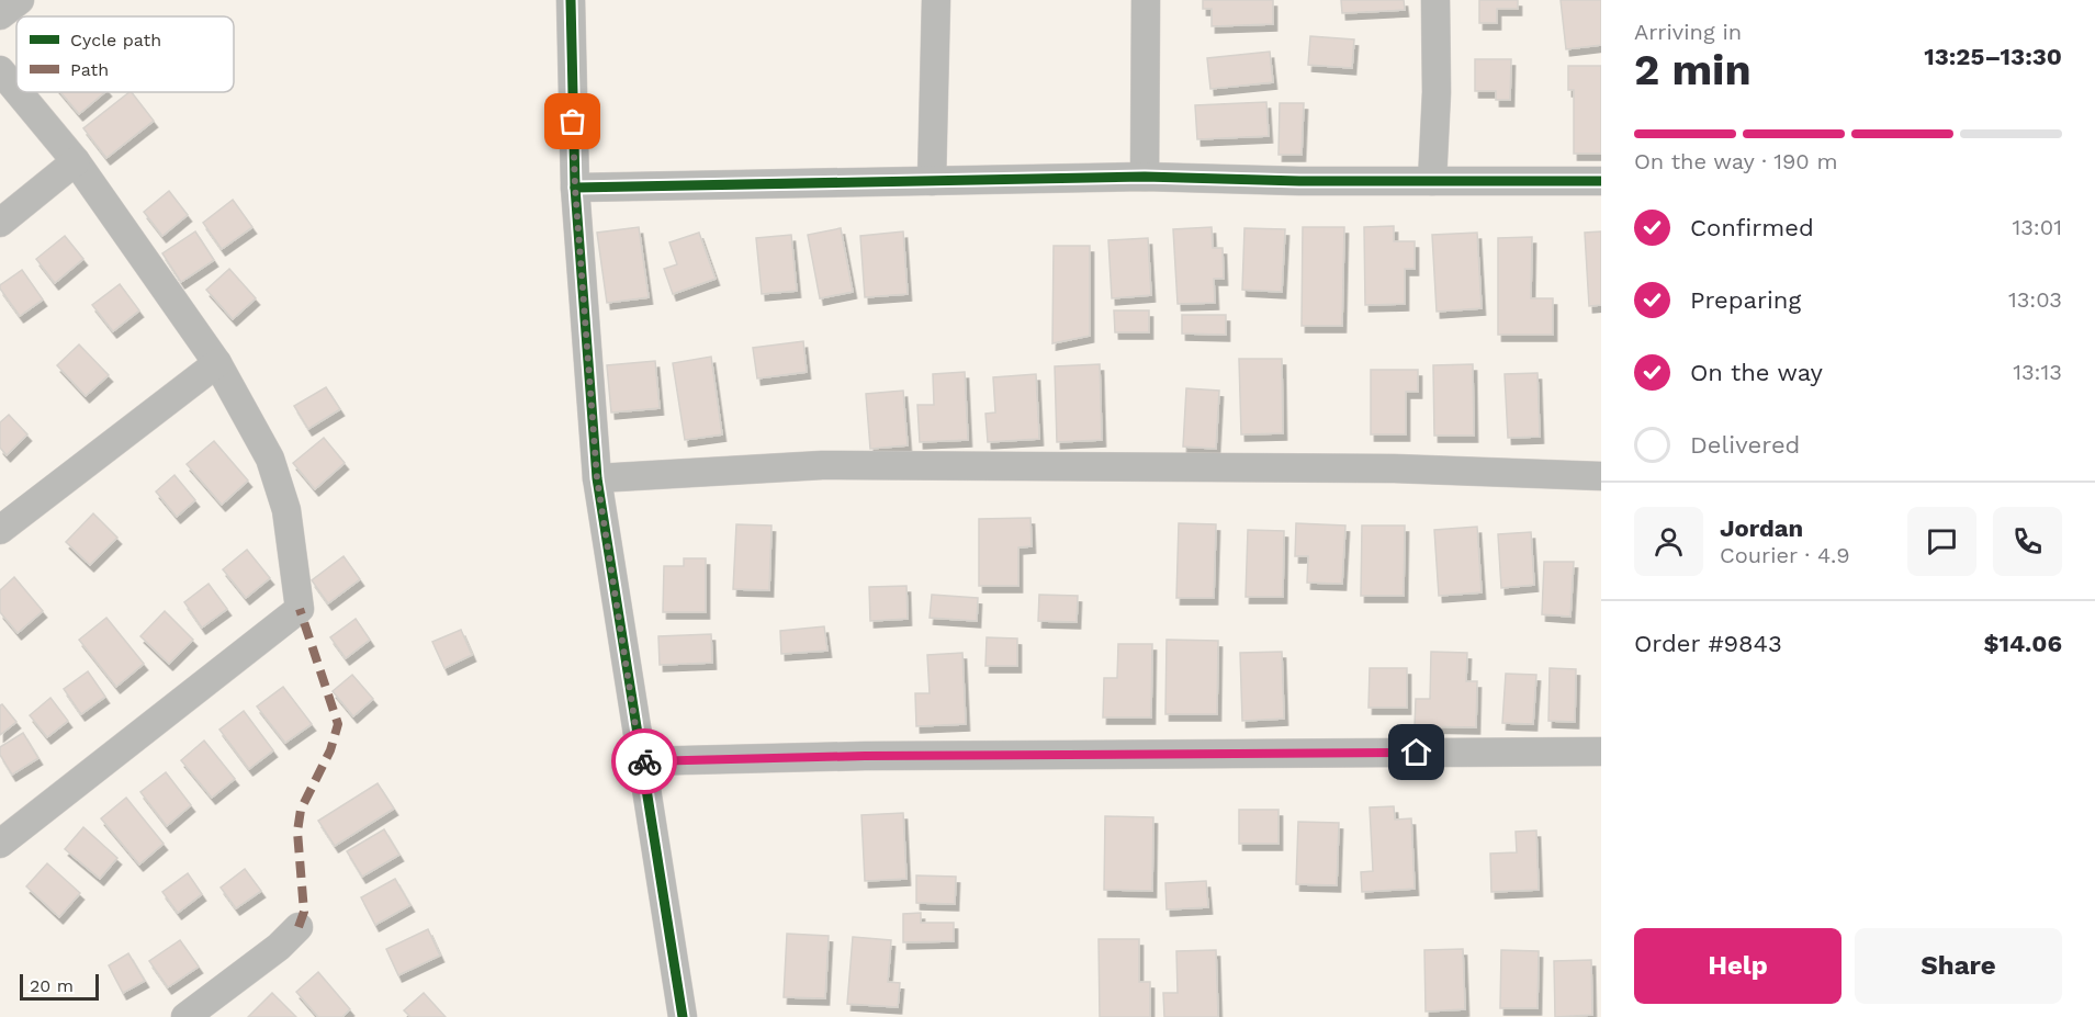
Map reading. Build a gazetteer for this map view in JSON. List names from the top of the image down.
{
  "legend": ["Cycle path", "Path"],
  "scale_bar": "20 m",
  "page": {
    "heading": ["2 min", "Arriving in", "13:25–13:30"],
    "panel": [
      "Jordan",
      "Courier · 4.9",
      "Order #9843",
      "$14.06"
    ],
    "bar": "On the way · 190 m",
    "list": [
      ["Confirmed", "13:01"],
      ["Preparing", "13:03"],
      ["On the way", "13:13"],
      "Delivered"
    ],
    "buttons": ["Help", "Share"],
    "scale": "20 m"
  }
}
